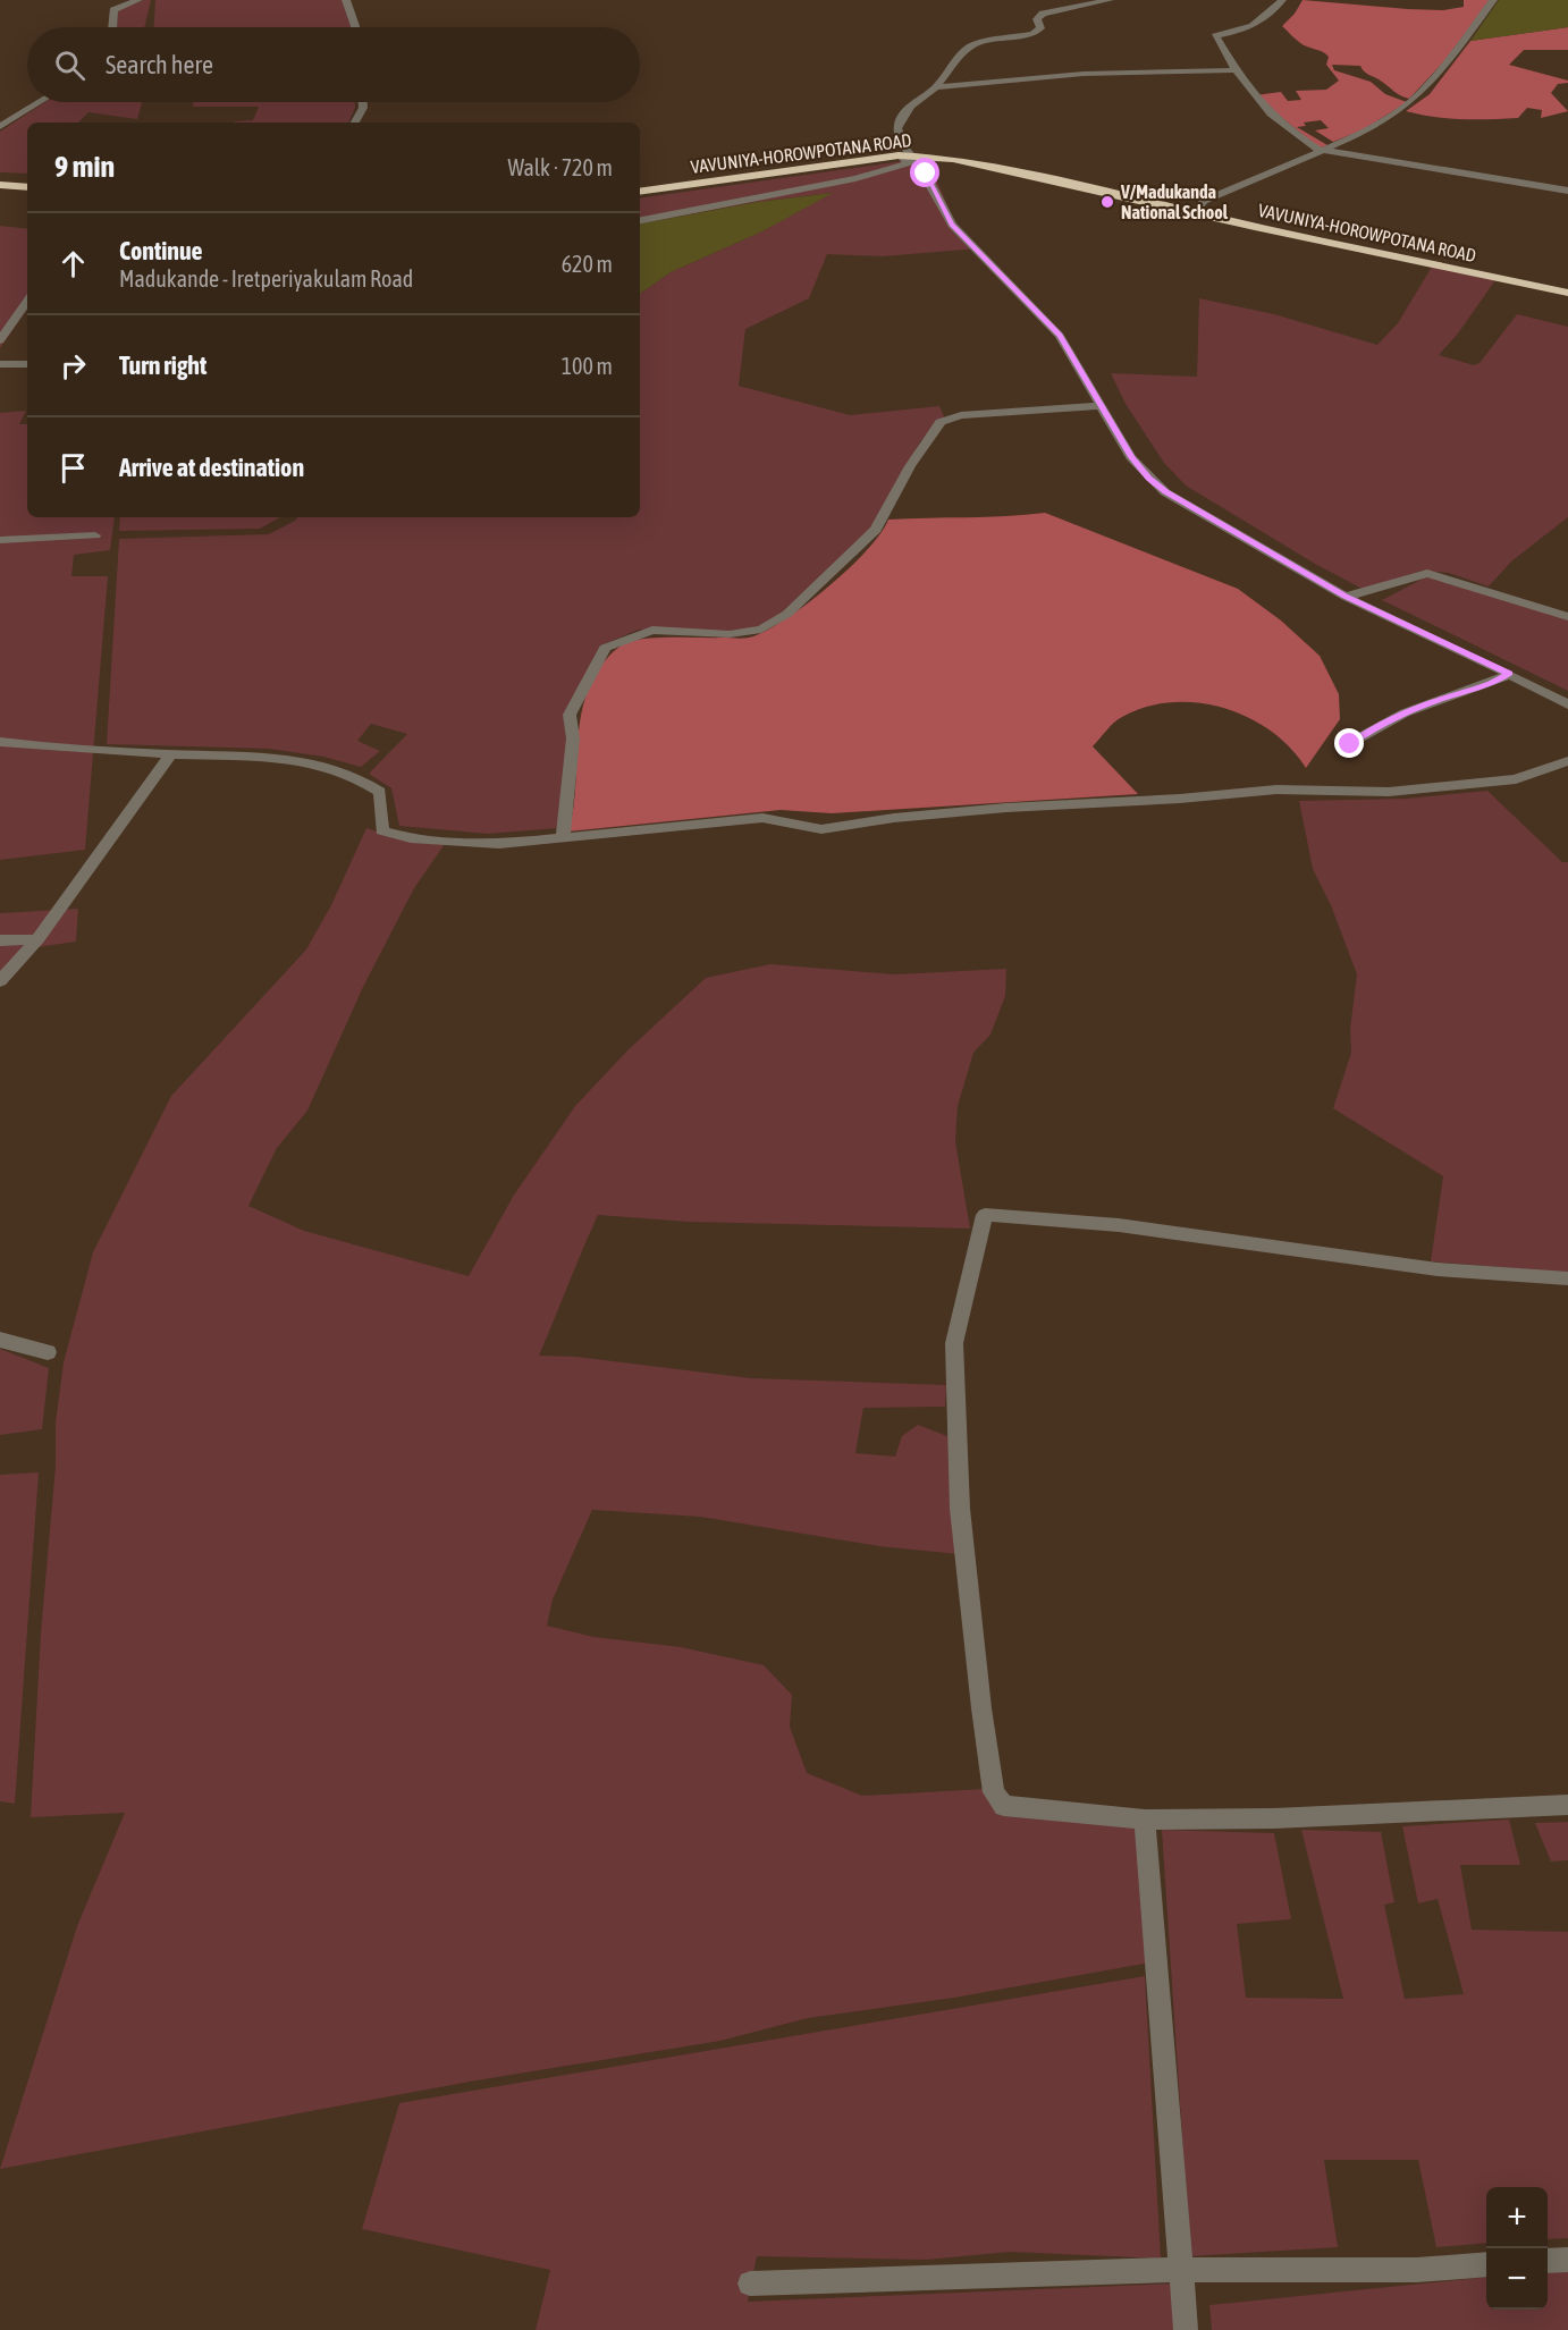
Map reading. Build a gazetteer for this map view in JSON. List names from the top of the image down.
{
  "streets": {
    "highway": ["VAVUNIYA-HOROWPOTANA ROAD"]
  },
  "places": ["V/Madukanda National School"],
  "page": {
    "search": "Search here",
    "heading": ["9 min", "Walk · 720 m"],
    "list": [
      ["Continue", "Madukande - Iretperiyakulam Road", "620 m"],
      ["Turn right", "100 m"],
      "Arrive at destination"
    ],
    "map_buttons": ["+", "−"]
  }
}
